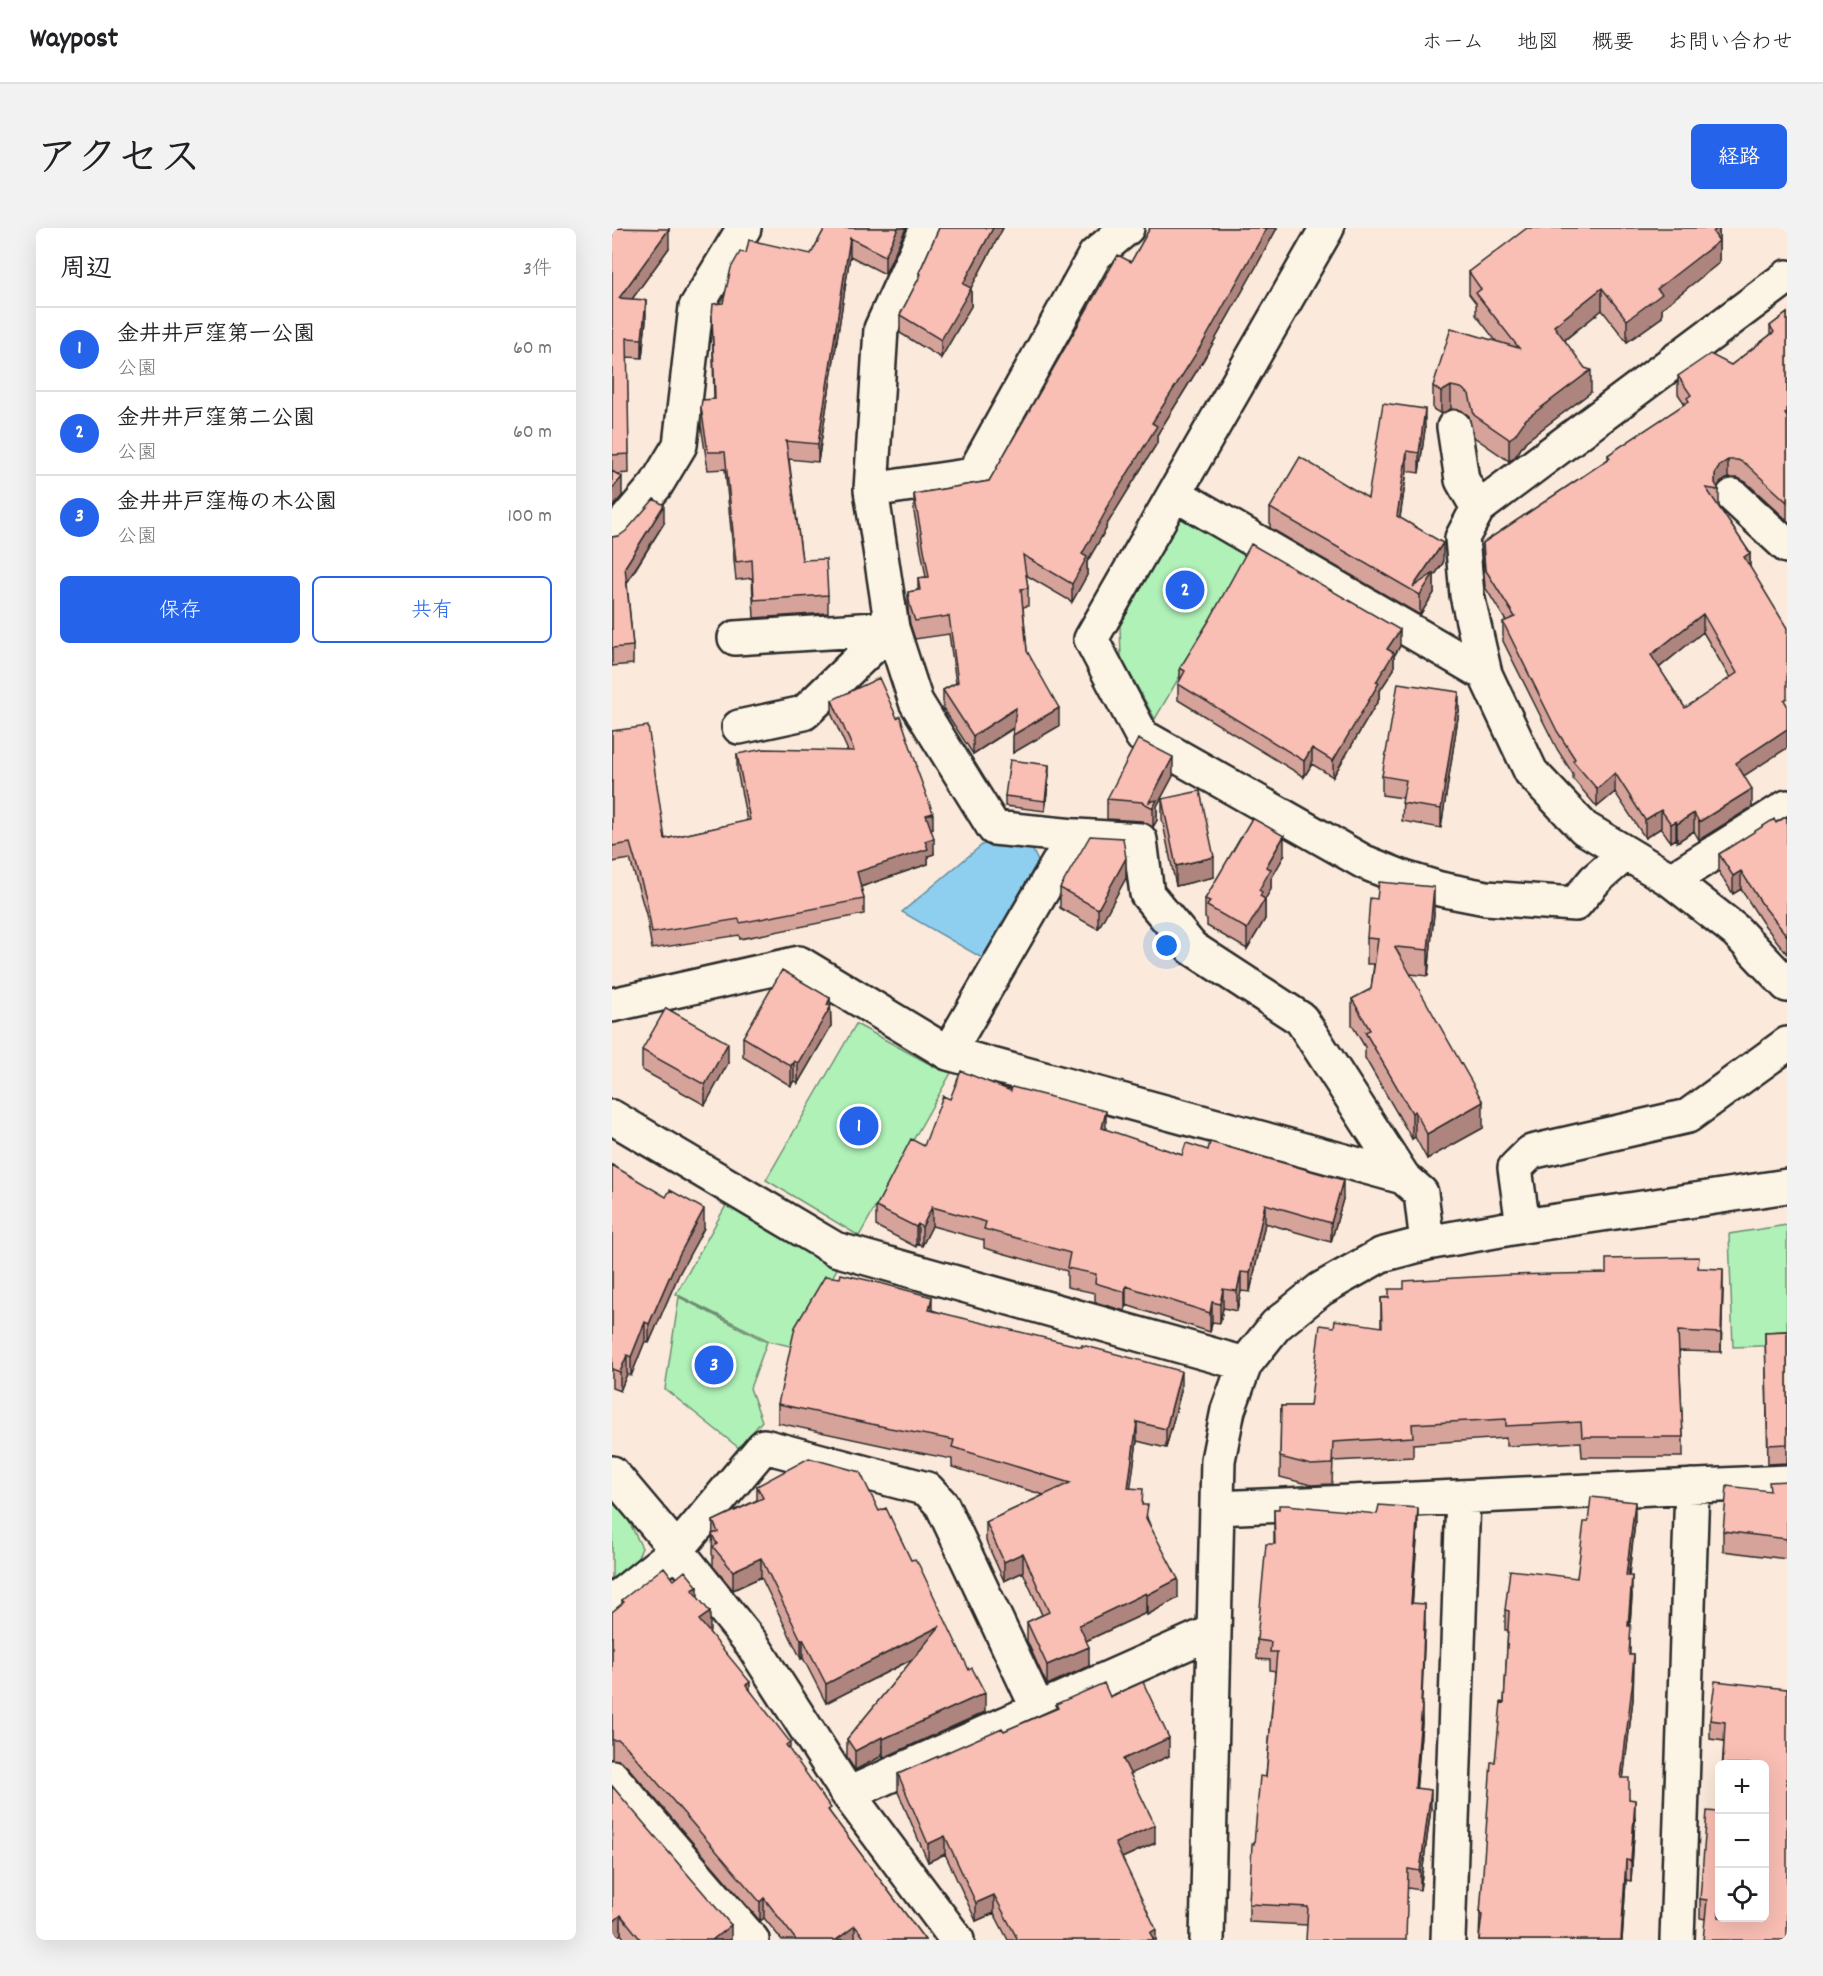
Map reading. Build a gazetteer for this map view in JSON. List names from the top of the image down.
{
  "page": {
    "header": "Waypost",
    "nav": [
      "ホーム",
      "地図",
      "概要",
      "お問い合わせ"
    ],
    "title": "アクセス",
    "buttons": [
      "経路",
      ["保存", "共有"]
    ],
    "heading": ["周辺", "3件"],
    "list": [
      {
        "mark": "1",
        "name": "金井井戸窪第一公園",
        "note": "公園",
        "value": "60 m"
      },
      {
        "mark": "2",
        "name": "金井井戸窪第二公園",
        "note": "公園",
        "value": "60 m"
      },
      {
        "mark": "3",
        "name": "金井井戸窪梅の木公園",
        "note": "公園",
        "value": "100 m"
      }
    ],
    "pins": ["2", "1", "3"],
    "map_buttons": ["+", "−"]
  }
}
